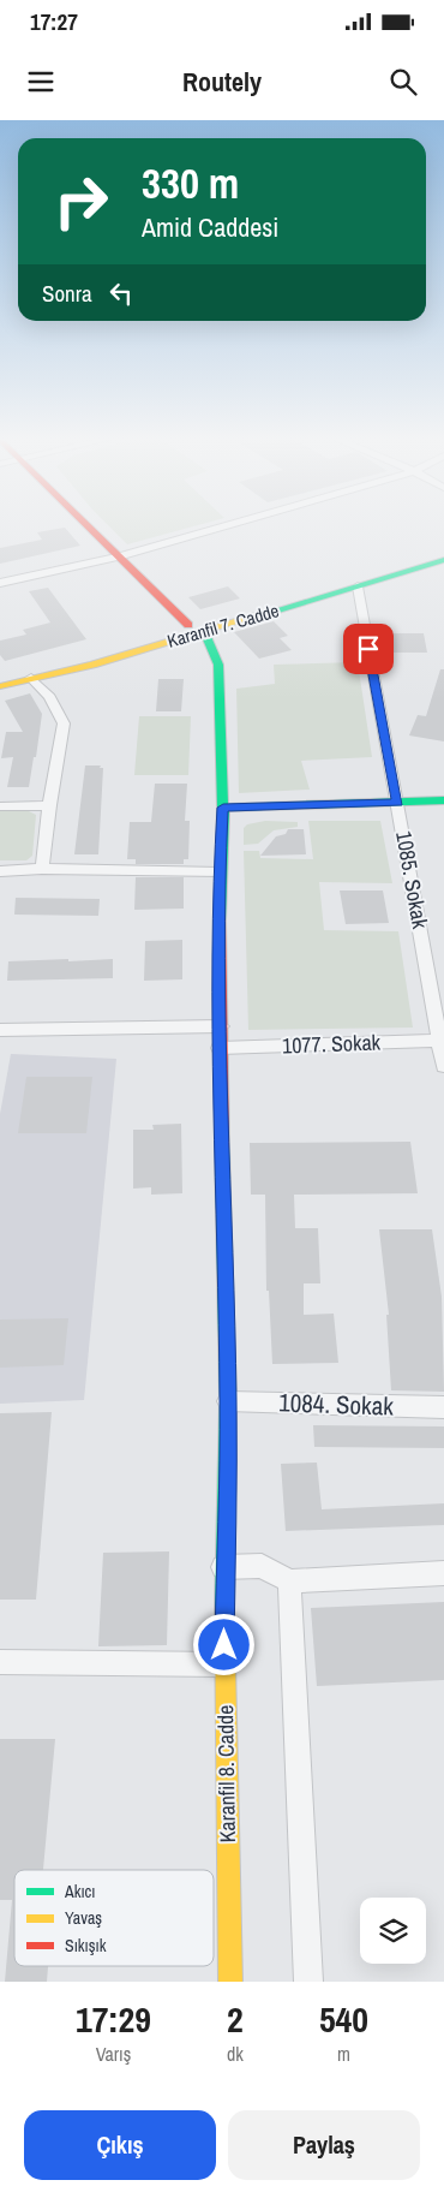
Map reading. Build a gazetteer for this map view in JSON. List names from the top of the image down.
{
  "streets": {
    "street": [
      "Karanfil 7. Cadde",
      "1085. Sokak",
      "1077. Sokak",
      "1084. Sokak",
      "Karanfil 8. Cadde"
    ]
  },
  "crossings": [
    ["Karanfil 7. Cadde", "1085. Sokak"],
    ["Karanfil 7. Cadde", "Karanfil 8. Cadde"],
    ["1085. Sokak", "1077. Sokak"],
    ["1077. Sokak", "Karanfil 8. Cadde"],
    ["1084. Sokak", "Karanfil 8. Cadde"]
  ],
  "legend": ["Akıcı", "Yavaş", "Sıkışık"],
  "page": {
    "status": "17:27",
    "header": "Routely",
    "turn": ["330 m", "Amid Caddesi"],
    "then": "Sonra",
    "eta": [
      "17:29",
      "Varış",
      "2",
      "dk",
      "540",
      "m"
    ],
    "buttons": ["Çıkış", "Paylaş"]
  }
}
